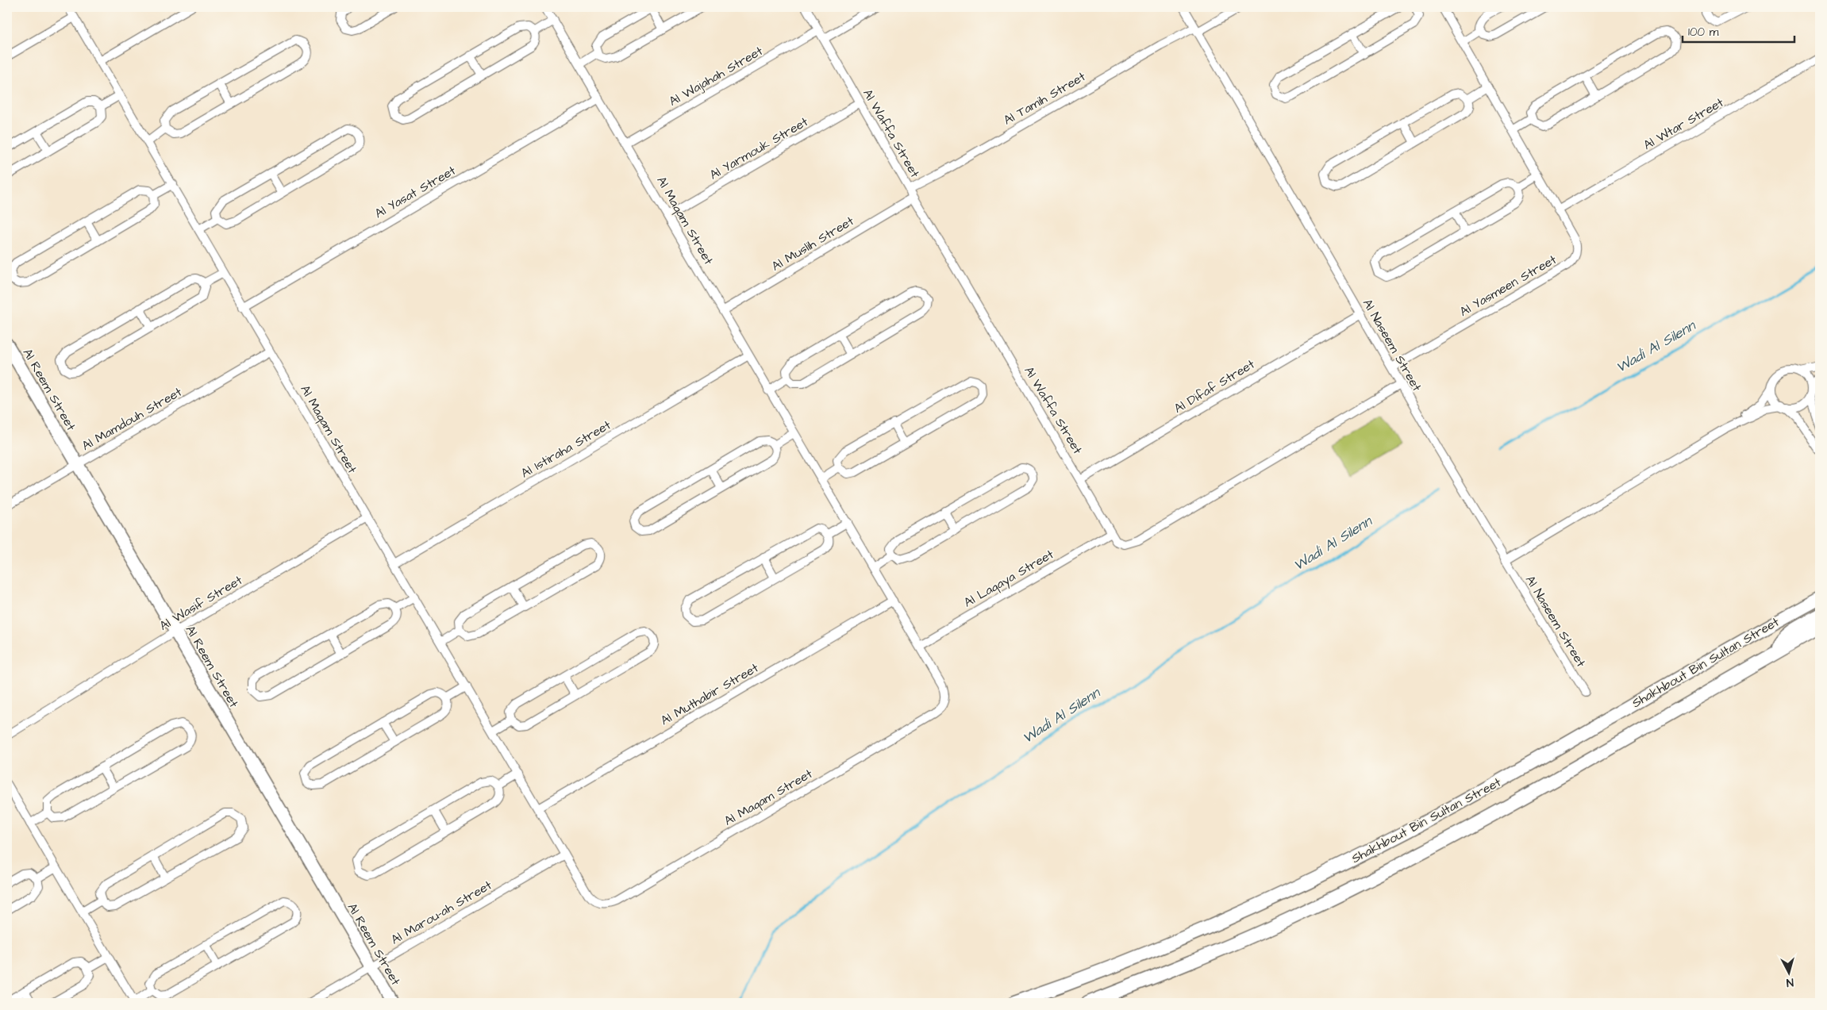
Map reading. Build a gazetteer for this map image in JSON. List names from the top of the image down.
{
  "streets": {
    "main road": ["Shakhbout Bin Sultan Street"],
    "street": [
      "Al Wajahah Street",
      "Al Tamih Street",
      "Al Wtar Street",
      "Al Waffa Street",
      "Al Yarmouk Street",
      "Al Yasat Street",
      "Al Maqam Street",
      "Al Muslih Street",
      "Al Yasmeen Street",
      "Al Naseem Street",
      "Al Difaf Street",
      "Al Reem Street",
      "Al Mamdouh Street",
      "Al Istiraha Street",
      "Al Laqaya Street",
      "Al Wasif Street",
      "Al Muthabir Street",
      "Al Marou-ah Street"
    ]
  },
  "crossings": [
    ["Al Wajahah Street", "Al Waffa Street"],
    ["Al Wajahah Street", "Al Maqam Street"],
    ["Al Tamih Street", "Al Waffa Street"],
    ["Al Tamih Street", "Al Muslih Street"],
    ["Al Tamih Street", "Al Naseem Street"],
    ["Al Wtar Street", "Al Yasmeen Street"],
    ["Al Waffa Street", "Al Yarmouk Street"],
    ["Al Waffa Street", "Al Muslih Street"],
    ["Al Waffa Street", "Al Naseem Street"],
    ["Al Waffa Street", "Al Difaf Street"],
    ["Al Waffa Street", "Al Laqaya Street"],
    ["Al Yarmouk Street", "Al Maqam Street"],
    ["Al Yasat Street", "Al Maqam Street"],
    ["Al Maqam Street", "Al Muslih Street"],
    ["Al Maqam Street", "Al Mamdouh Street"],
    ["Al Maqam Street", "Al Istiraha Street"],
    ["Al Maqam Street", "Al Laqaya Street"],
    ["Al Maqam Street", "Al Wasif Street"],
    ["Al Maqam Street", "Al Muthabir Street"],
    ["Al Maqam Street", "Al Marou-ah Street"],
    ["Al Yasmeen Street", "Al Naseem Street"],
    ["Al Naseem Street", "Al Difaf Street"],
    ["Al Reem Street", "Al Mamdouh Street"],
    ["Al Reem Street", "Al Wasif Street"],
    ["Al Reem Street", "Al Marou-ah Street"]
  ],
  "water": ["Wadi Al Silenn"],
  "scale_bar": "100 m",
  "north": "bottom"
}
